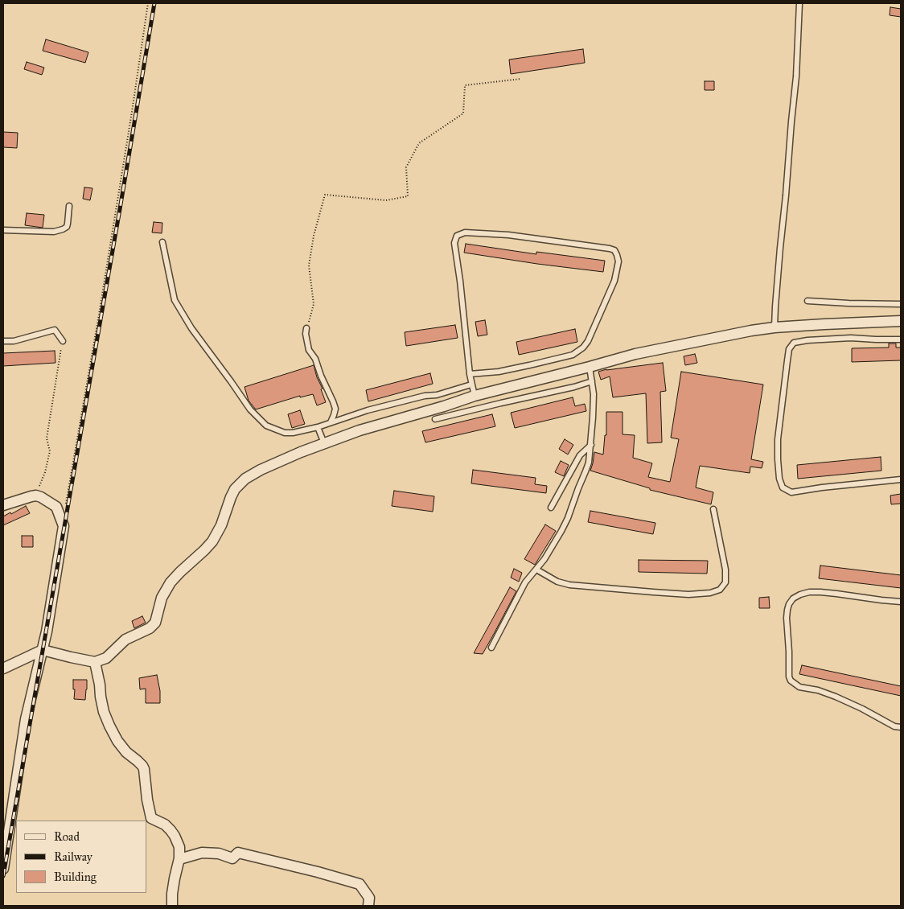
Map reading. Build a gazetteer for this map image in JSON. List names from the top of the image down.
{
  "legend": ["Road", "Railway", "Building"]
}
